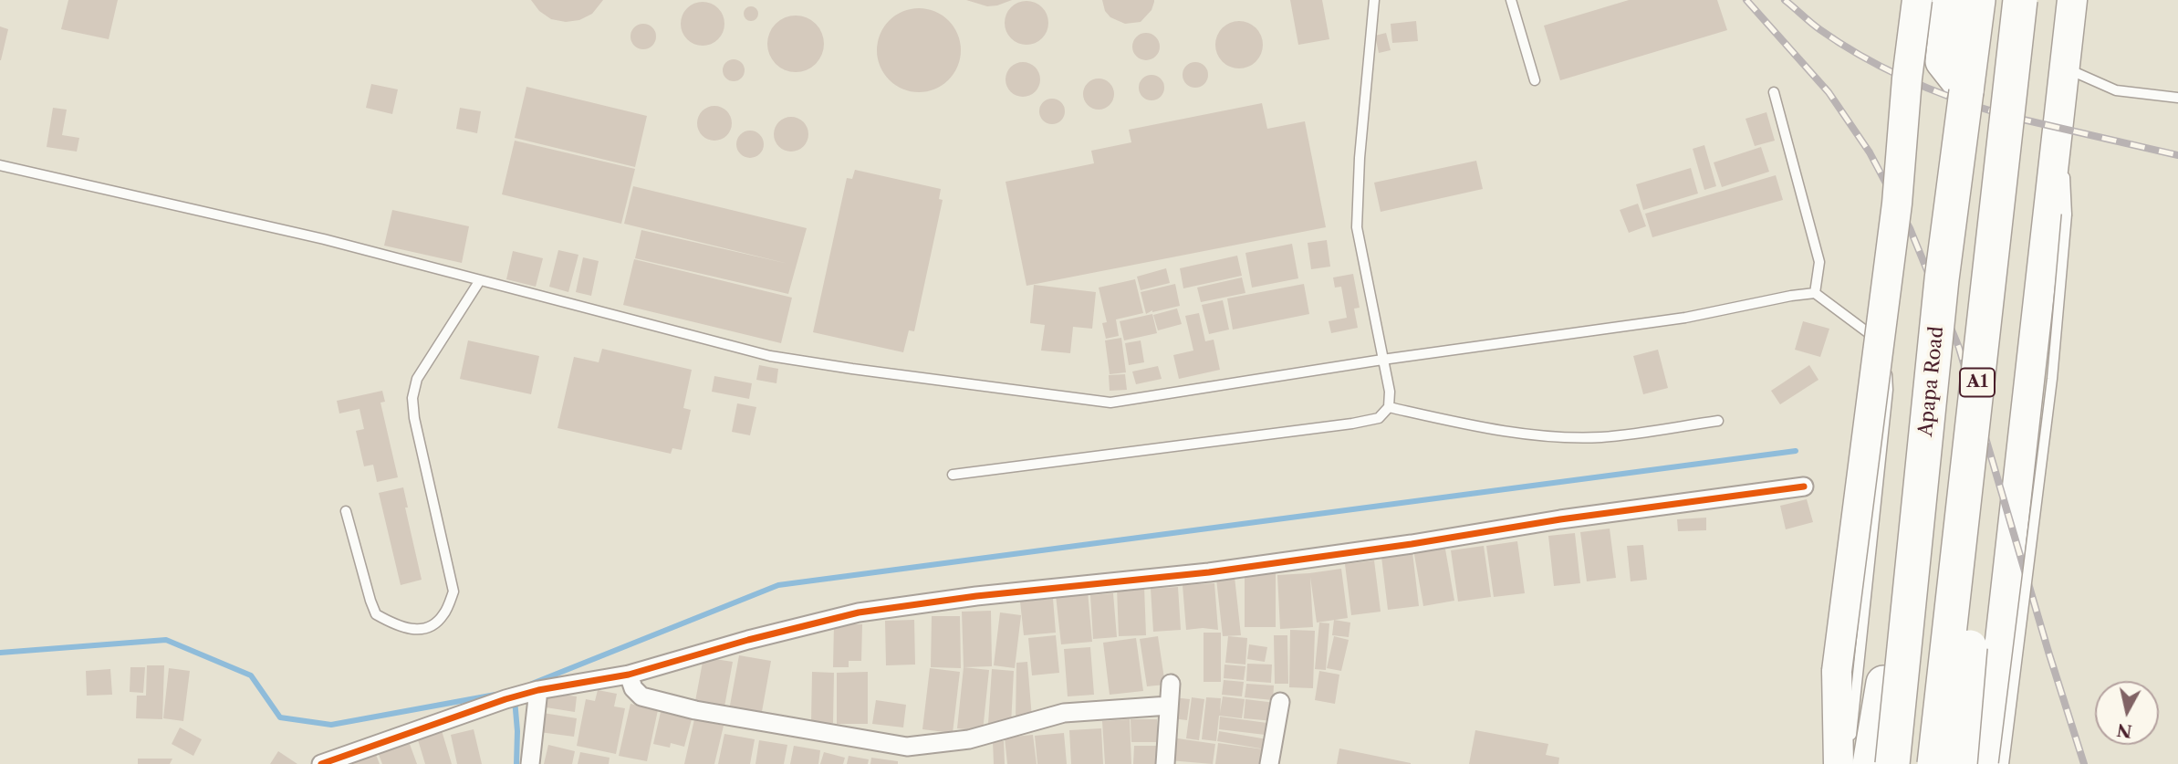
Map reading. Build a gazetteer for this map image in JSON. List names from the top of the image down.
{
  "streets": {
    "highway": ["Apapa Road", "A1"]
  },
  "north": "bottom"
}
